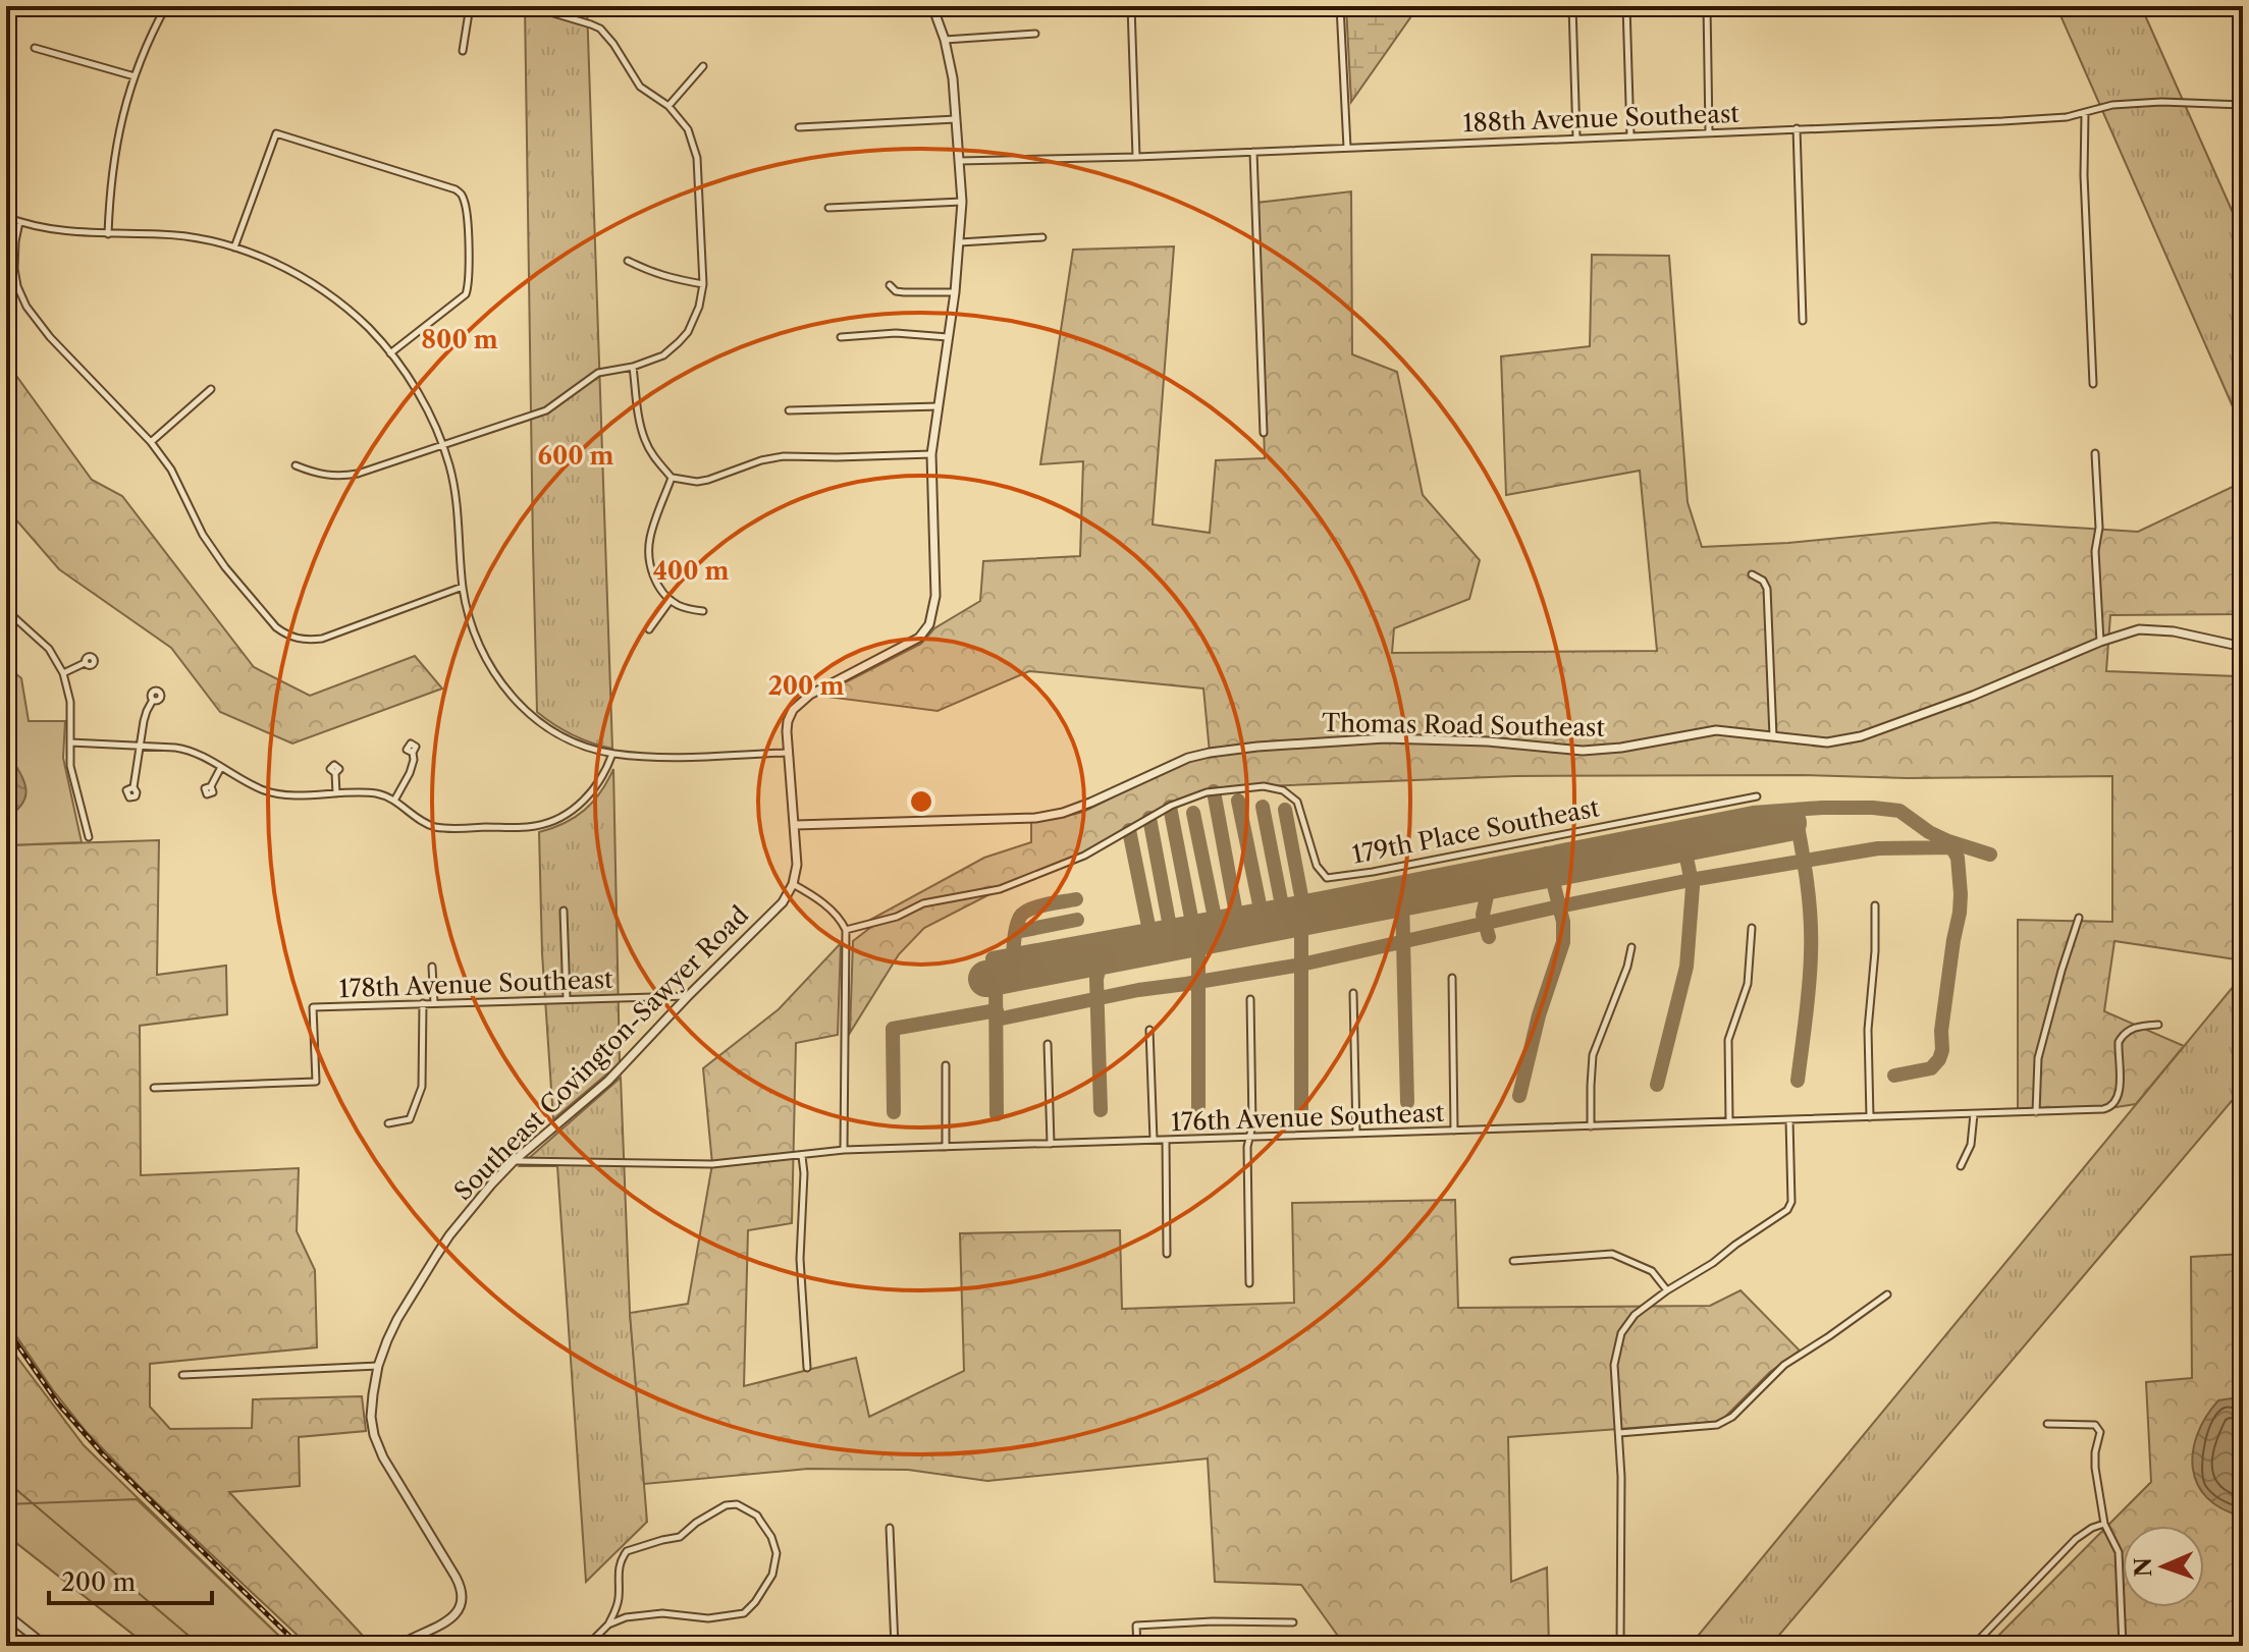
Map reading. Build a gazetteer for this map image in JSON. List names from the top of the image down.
{
  "streets": {
    "street": [
      "188th Avenue Southeast",
      "Thomas Road Southeast",
      "179th Place Southeast",
      "178th Avenue Southeast",
      "Southeast Covington-Sawyer Road",
      "176th Avenue Southeast"
    ]
  },
  "crossings": [
    ["178th Avenue Southeast", "Southeast Covington-Sawyer Road"],
    ["Southeast Covington-Sawyer Road", "176th Avenue Southeast"]
  ],
  "scale_bar": "200 m",
  "north": "left",
  "rings": [
    "800 m",
    "600 m",
    "400 m",
    "200 m"
  ]
}
